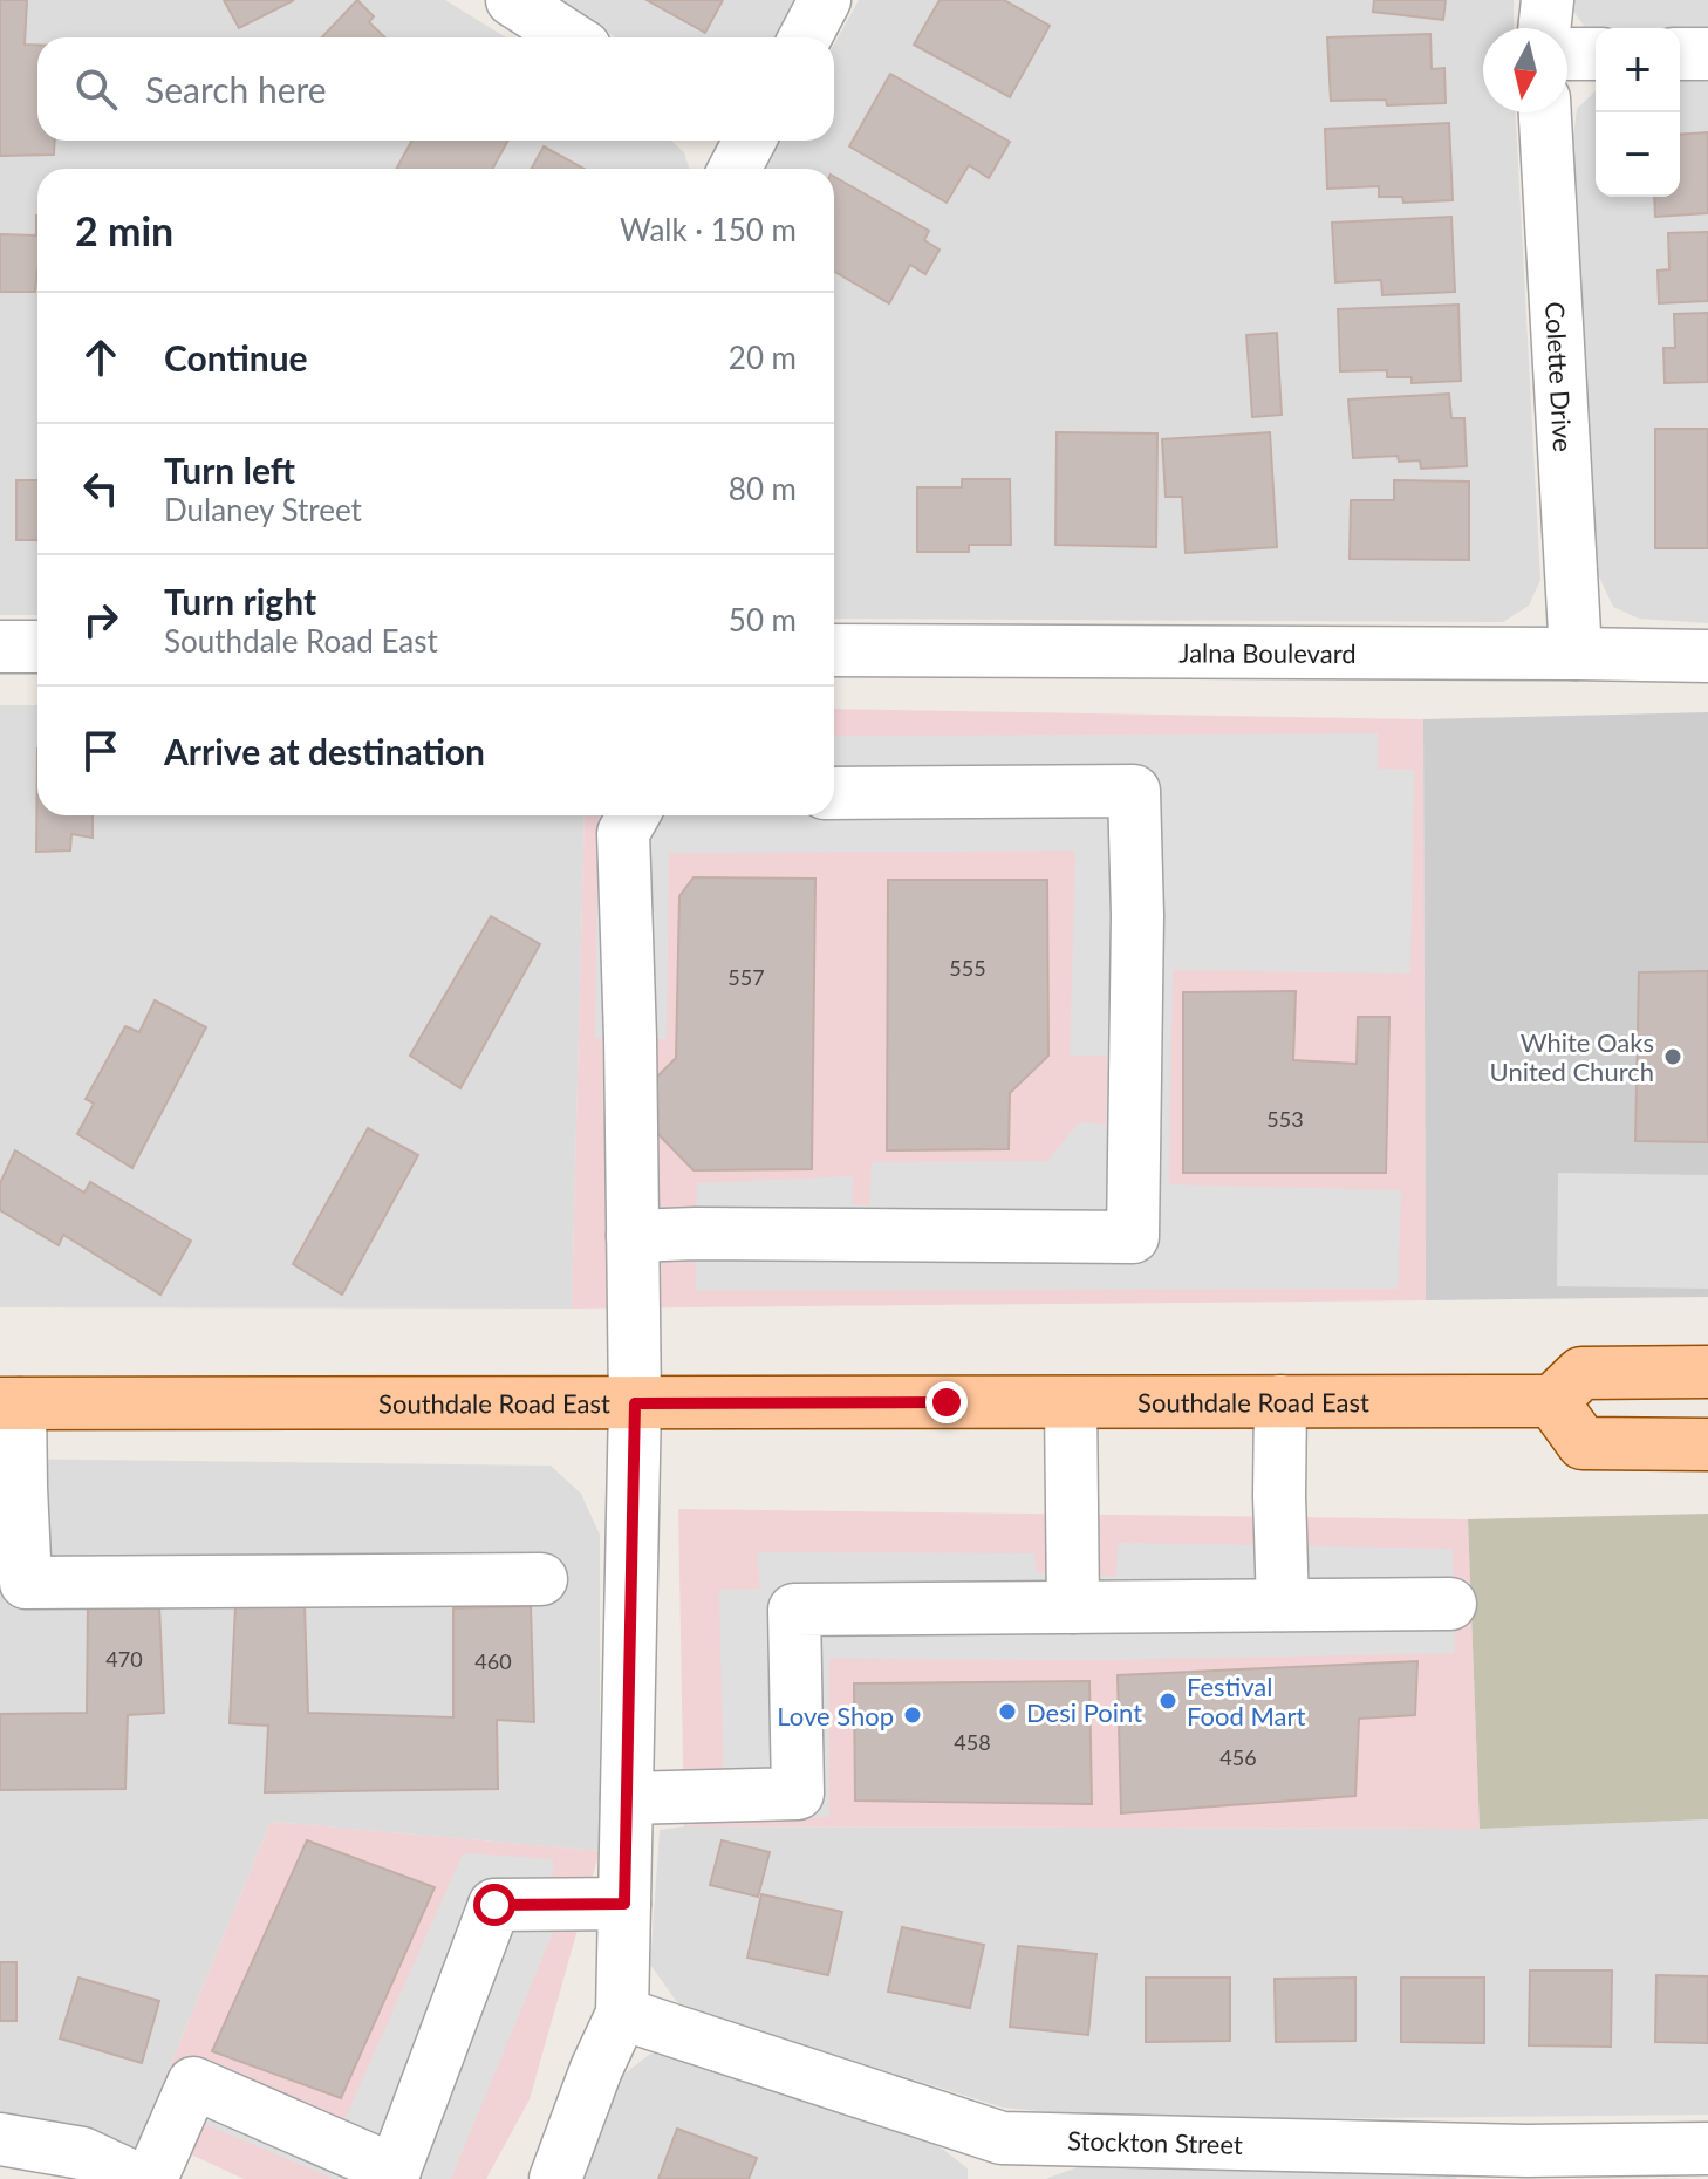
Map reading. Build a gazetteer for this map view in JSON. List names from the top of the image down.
{
  "streets": {
    "main road": ["Southdale Road East"],
    "street": ["Colette Drive", "Jalna Boulevard", "Stockton Street"]
  },
  "crossings": [
    ["Colette Drive", "Jalna Boulevard"]
  ],
  "places": [
    "White Oaks United Church",
    "Festival Food Mart",
    "Desi Point",
    "Love Shop"
  ],
  "house_numbers": [
    "555",
    "557",
    "553",
    "470",
    "460",
    "458",
    "456"
  ],
  "north": "bottom",
  "page": {
    "map_buttons": ["+", "−"],
    "search": "Search here",
    "heading": ["2 min", "Walk · 150 m"],
    "list": [
      ["Continue", "20 m"],
      ["Turn left", "Dulaney Street", "80 m"],
      ["Turn right", "Southdale Road East", "50 m"],
      "Arrive at destination"
    ]
  }
}
